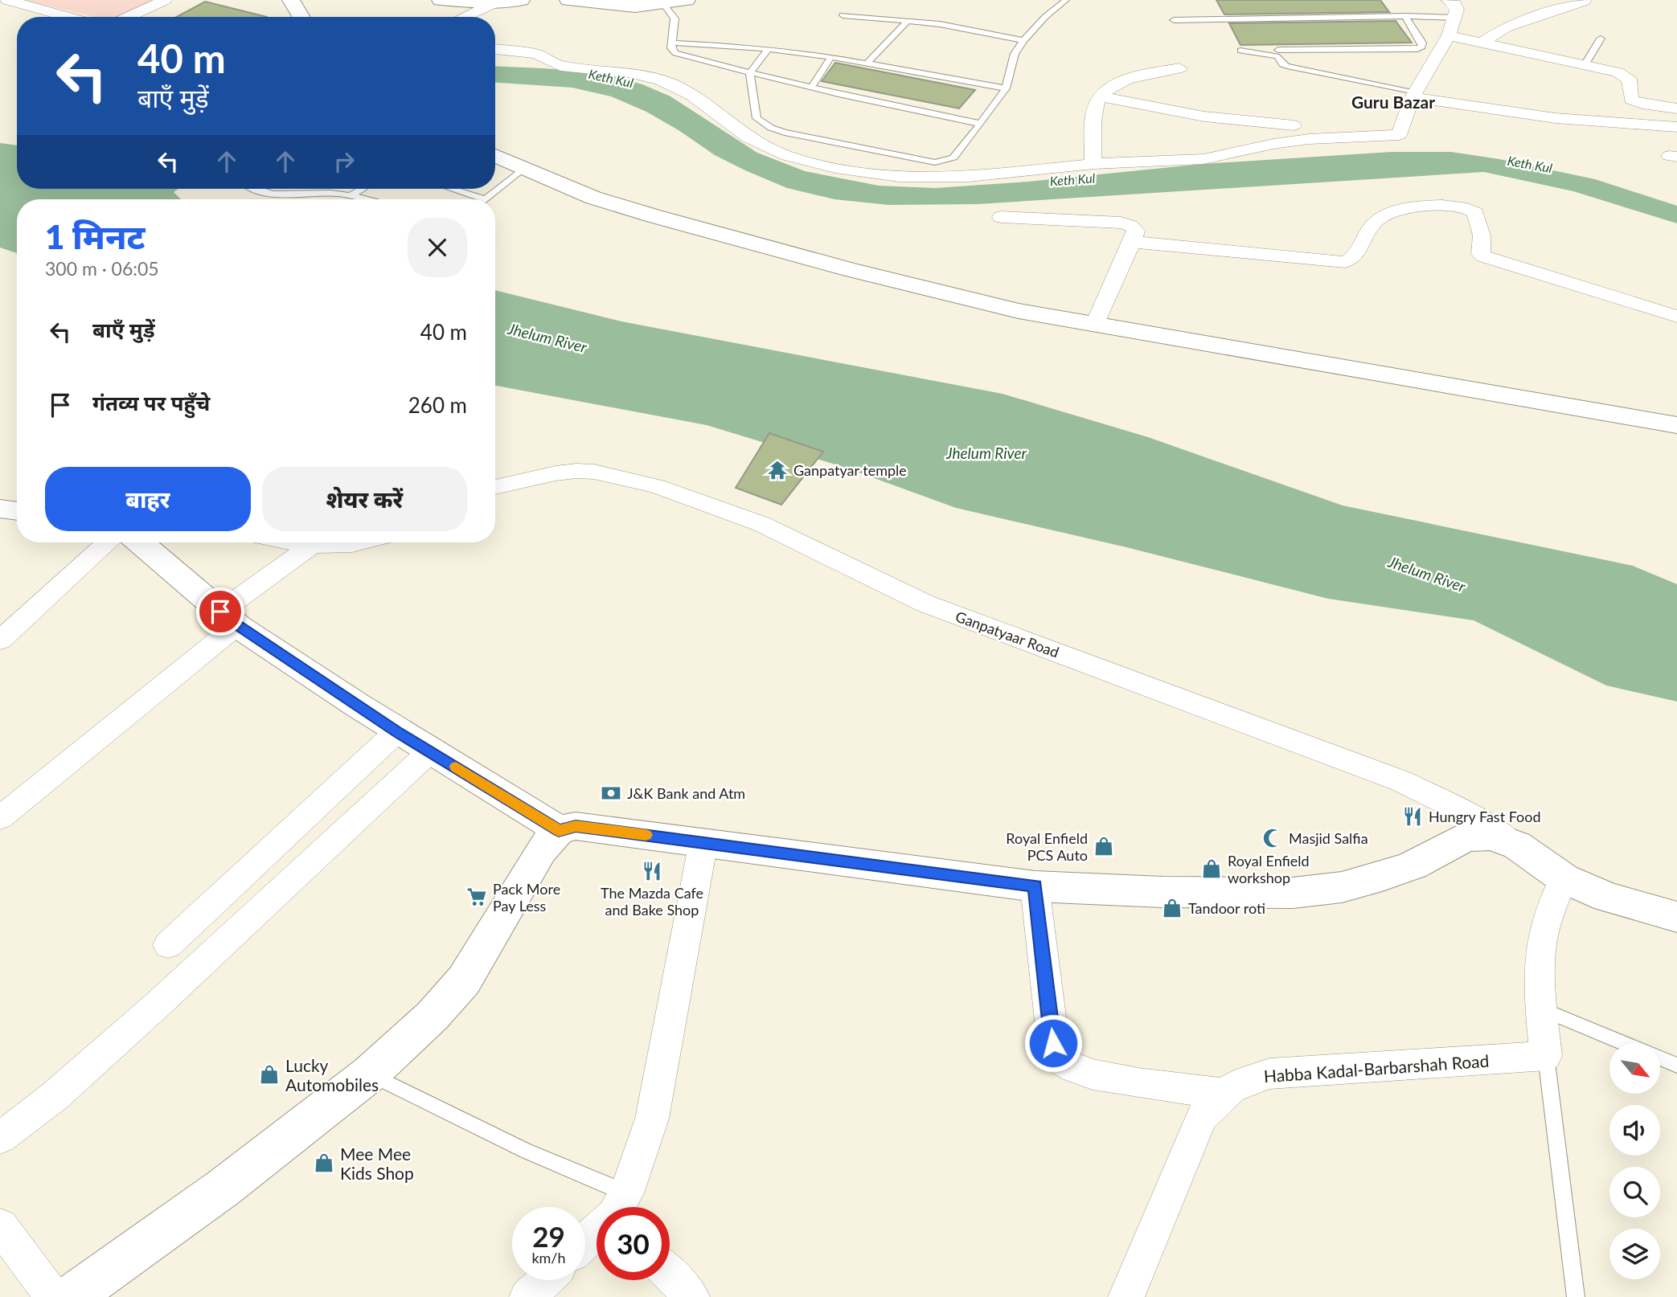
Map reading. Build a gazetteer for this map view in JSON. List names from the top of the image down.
{
  "streets": {
    "street": ["Ganpatyaar Road", "Habba Kadal-Barbarshah Road"]
  },
  "districts": ["Guru Bazar"],
  "water": ["Keth Kul", "Jhelum River"],
  "places": {
    "temple": ["Ganpatyar temple"],
    "bank": ["J&K Bank and Atm"],
    "restaurant": ["Hungry Fast Food", "The Mazda Cafe and Bake Shop"],
    "mosque": ["Masjid Salfia"],
    "shop": [
      "Royal Enfield PCS Auto",
      "Royal Enfield workshop",
      "Tandoor roti",
      "Lucky Automobiles",
      "Mee Mee Kids Shop"
    ],
    "supermarket": ["Pack More Pay Less"]
  },
  "north": "bottom right",
  "page": {
    "turn": ["40 m", "बाएँ मुड़ें"],
    "heading": ["1 मिनट", "300 m · 06:05"],
    "list": [
      {
        "name": "बाएँ मुड़ें",
        "value": "40 m"
      },
      {
        "name": "गंतव्य पर पहुँचे",
        "value": "260 m"
      }
    ],
    "buttons": ["बाहर", "शेयर करें"],
    "speed": "29 km/h",
    "limit": "30"
  }
}
